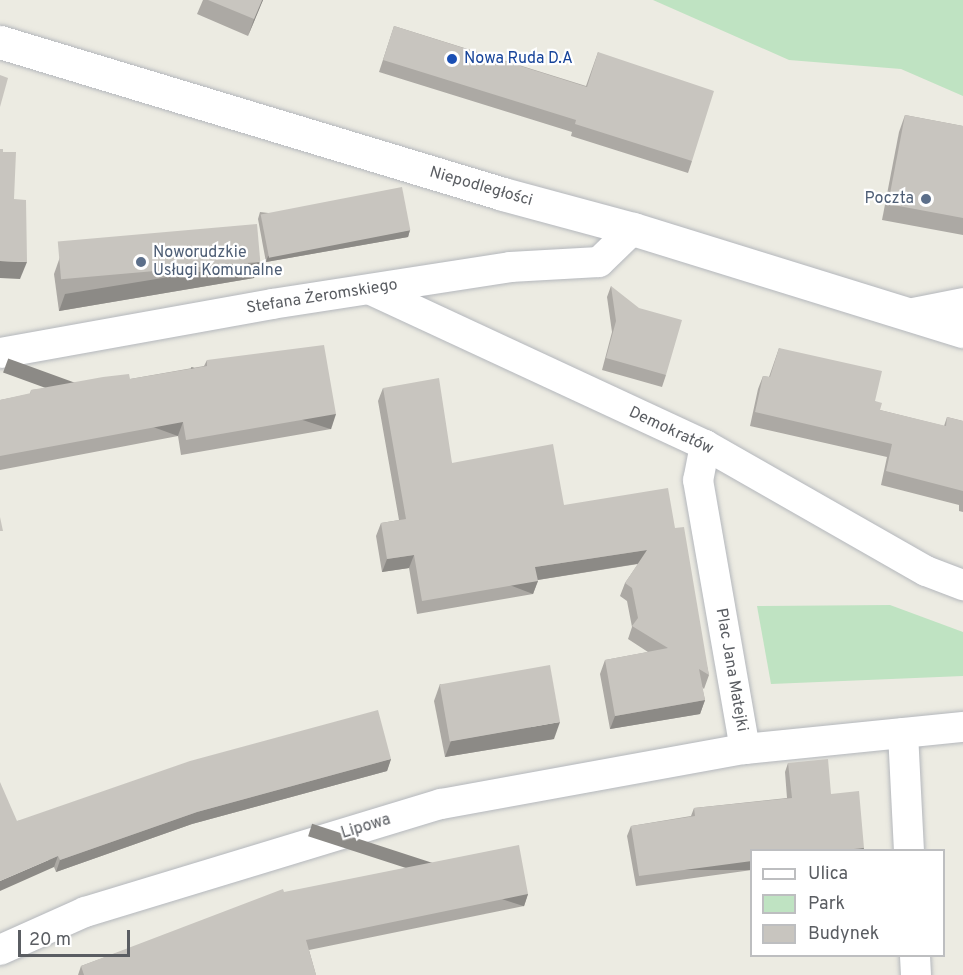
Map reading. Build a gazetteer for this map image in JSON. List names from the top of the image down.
{
  "streets": {
    "street": [
      "Niepodległości",
      "Stefana Żeromskiego",
      "Demokratów",
      "Plac Jana Matejki",
      "Lipowa"
    ]
  },
  "crossings": [
    ["Niepodległości", "Stefana Żeromskiego"],
    ["Stefana Żeromskiego", "Demokratów"],
    ["Demokratów", "Plac Jana Matejki"],
    ["Plac Jana Matejki", "Lipowa"]
  ],
  "places": ["Nowa Ruda D.A", "Poczta", "Noworudzkie Usługi Komunalne"],
  "legend": ["Ulica", "Park", "Budynek"],
  "scale_bar": "20 m"
}
